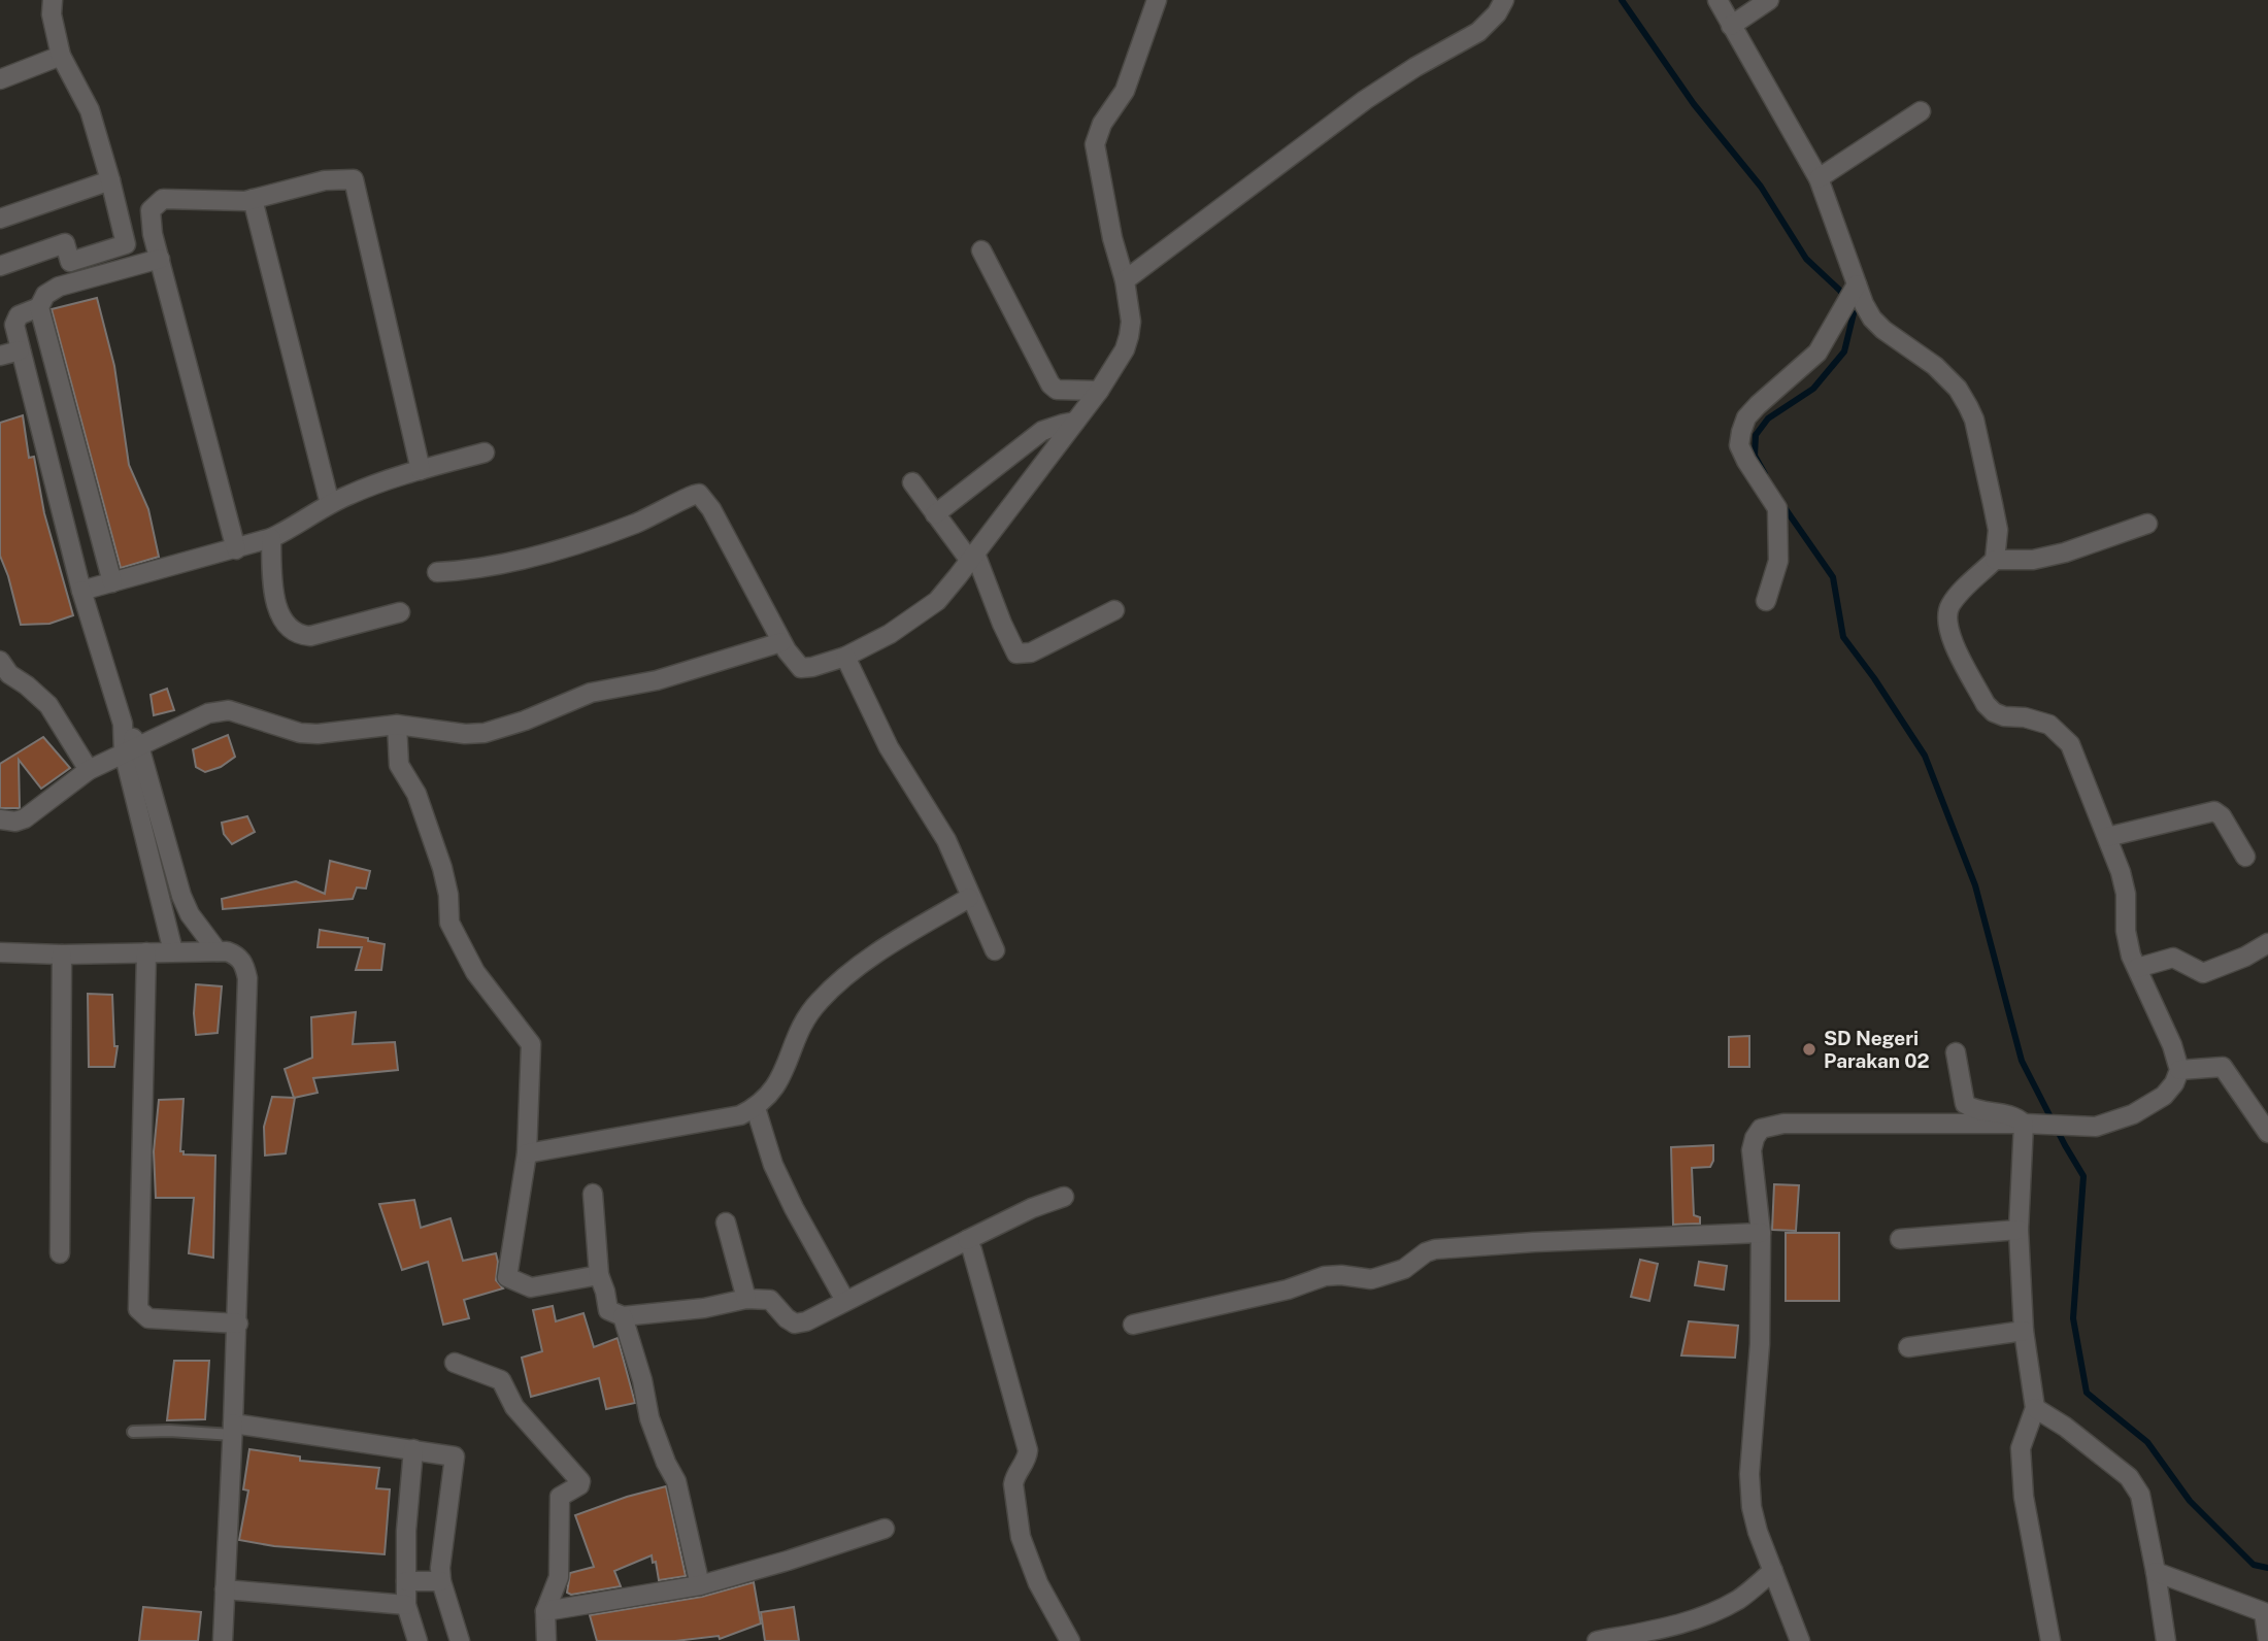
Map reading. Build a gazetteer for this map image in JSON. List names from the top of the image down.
{
  "places": ["SD Negeri Parakan 02"]
}
